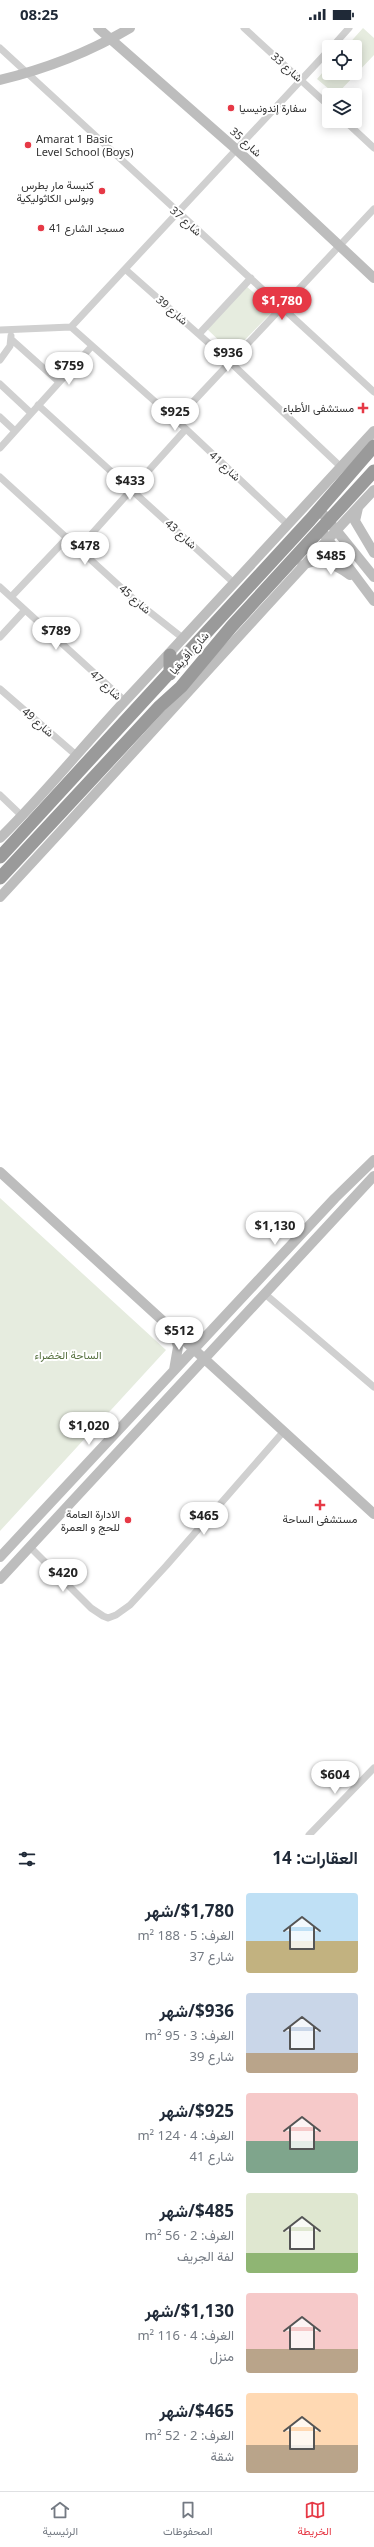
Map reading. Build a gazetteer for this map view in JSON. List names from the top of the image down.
{
  "streets": {
    "highway": ["شارع أفريقيا"],
    "street": [
      "شارع 33",
      "شارع 35",
      "شارع 37",
      "شارع 39",
      "شارع 41",
      "شارع 43",
      "شارع 45",
      "شارع 47",
      "شارع 49"
    ]
  },
  "crossings": [
    ["شارع 39", "شارع أفريقيا"],
    ["شارع 41", "شارع أفريقيا"],
    ["شارع 43", "شارع أفريقيا"],
    ["شارع 45", "شارع أفريقيا"],
    ["شارع أفريقيا", "شارع 47"],
    ["شارع أفريقيا", "شارع 49"]
  ],
  "parks": ["الساحة الخضراء"],
  "places": {
    "other": [
      "سفارة إندونيسيا",
      "Amarat 1 Basic Level School (Boys)",
      "كنيسة مار بطرس وبولس الكاثوليكية",
      "مسجد الشارع 41",
      "الادارة العامة للحج و العمرة"
    ],
    "health": ["مستشفی الأطباء", "مستشفى الساحة"]
  },
  "page": {
    "status": "08:25",
    "price": [
      "$1,780",
      "$936",
      "$759",
      "$925",
      "$433",
      "$478",
      "$485",
      "$789",
      "$1,130",
      "$512",
      "$1,020",
      "$465",
      "$420",
      "$604"
    ],
    "heading": "العقارات: 14",
    "list": [
      {
        "name": "$1,780/شهر",
        "note": "الغرف: 5 · 188 m² · شارع 37"
      },
      {
        "name": "$936/شهر",
        "note": "الغرف: 3 · 95 m² · شارع 39"
      },
      {
        "name": "$925/شهر",
        "note": "الغرف: 4 · 124 m² · شارع 41"
      },
      {
        "name": "$485/شهر",
        "note": "الغرف: 2 · 56 m² · لفة الجريف"
      },
      {
        "name": "$1,130/شهر",
        "note": "الغرف: 4 · 116 m² · منزل"
      },
      {
        "name": "$465/شهر",
        "note": "الغرف: 2 · 52 m² · شقة"
      }
    ],
    "tabs": ["الخريطة", "المحفوظات", "الرئيسية"]
  }
}
